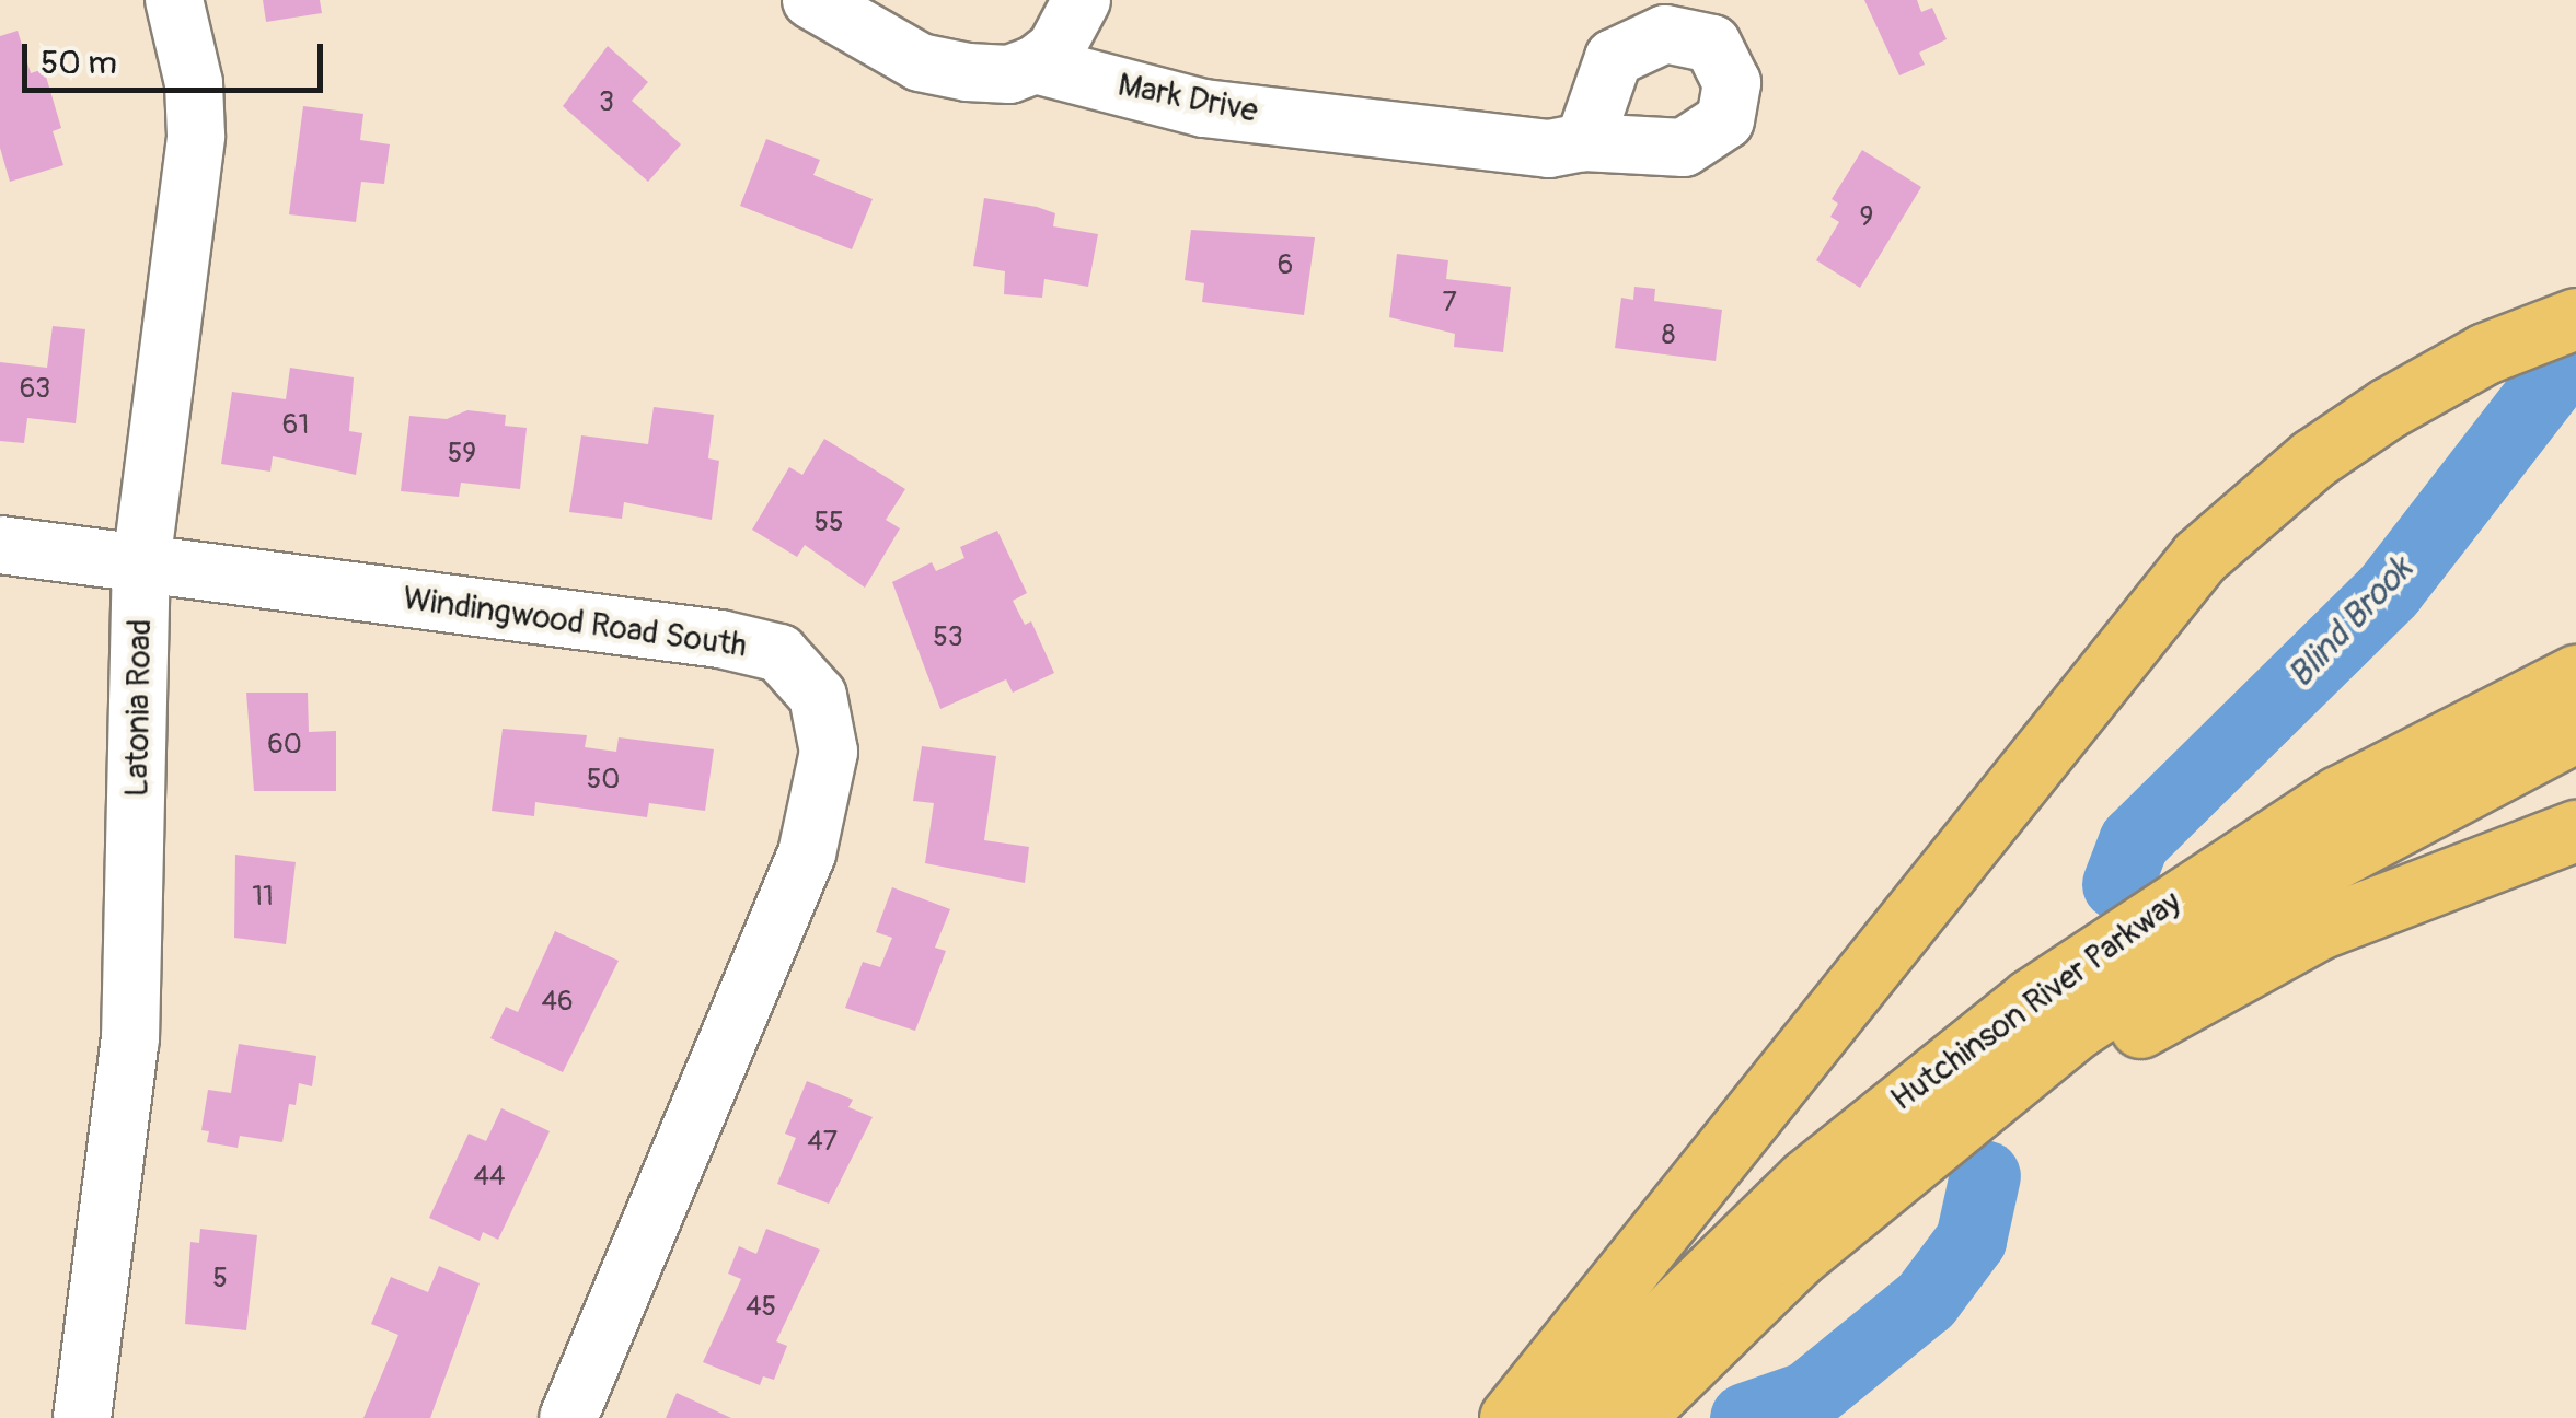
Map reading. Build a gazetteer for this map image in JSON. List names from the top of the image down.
{
  "streets": {
    "highway": ["Hutchinson River Parkway"],
    "street": ["Mark Drive", "Windingwood Road South", "Latonia Road"]
  },
  "crossings": [
    ["Windingwood Road South", "Latonia Road"]
  ],
  "water": ["Blind Brook"],
  "house_numbers": [
    "3",
    "9",
    "6",
    "7",
    "8",
    "63",
    "61",
    "59",
    "55",
    "53",
    "60",
    "50",
    "11",
    "46",
    "47",
    "44",
    "5",
    "45"
  ],
  "scale_bar": "50 m"
}
